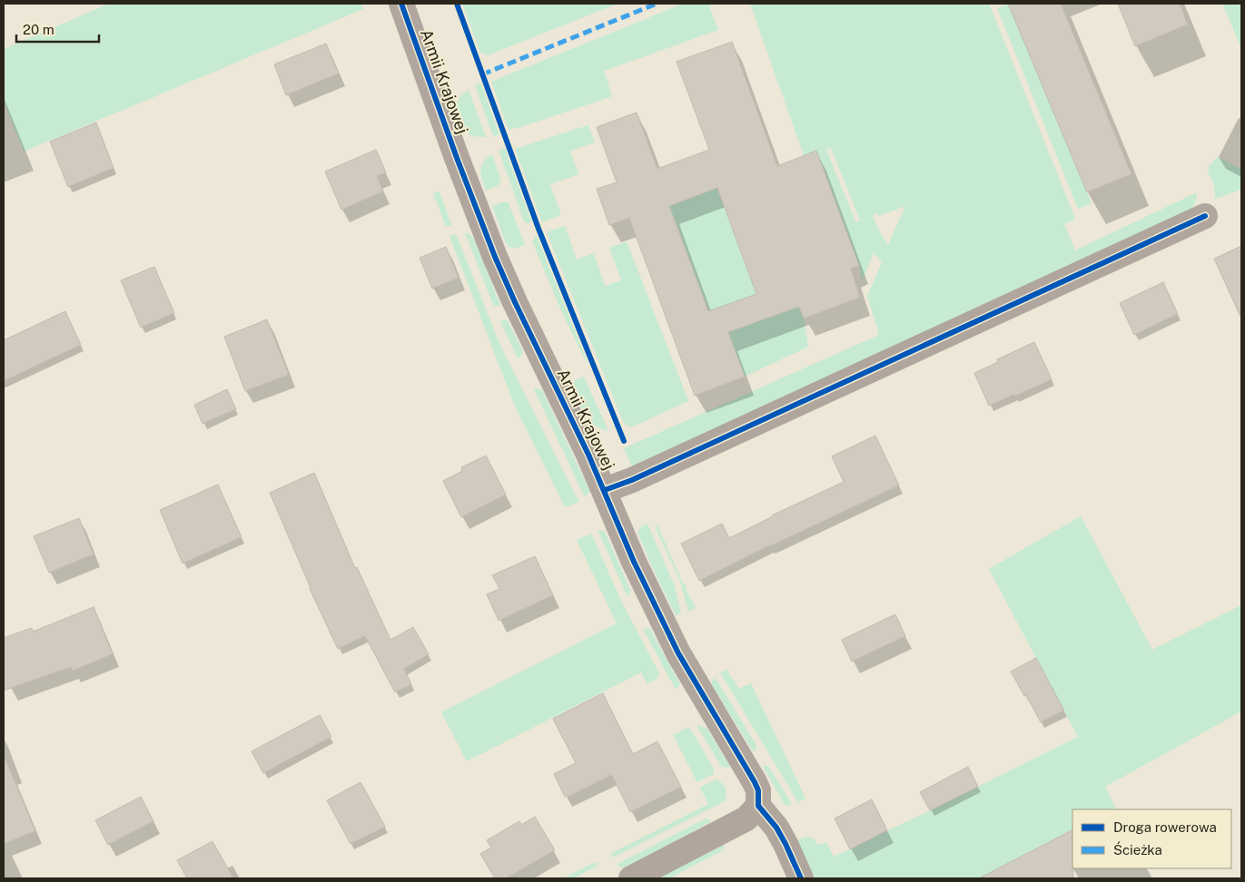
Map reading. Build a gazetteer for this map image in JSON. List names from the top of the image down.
{
  "streets": {
    "street": ["Armii Krajowej"]
  },
  "legend": ["Droga rowerowa", "Ścieżka"],
  "scale_bar": "20 m"
}
